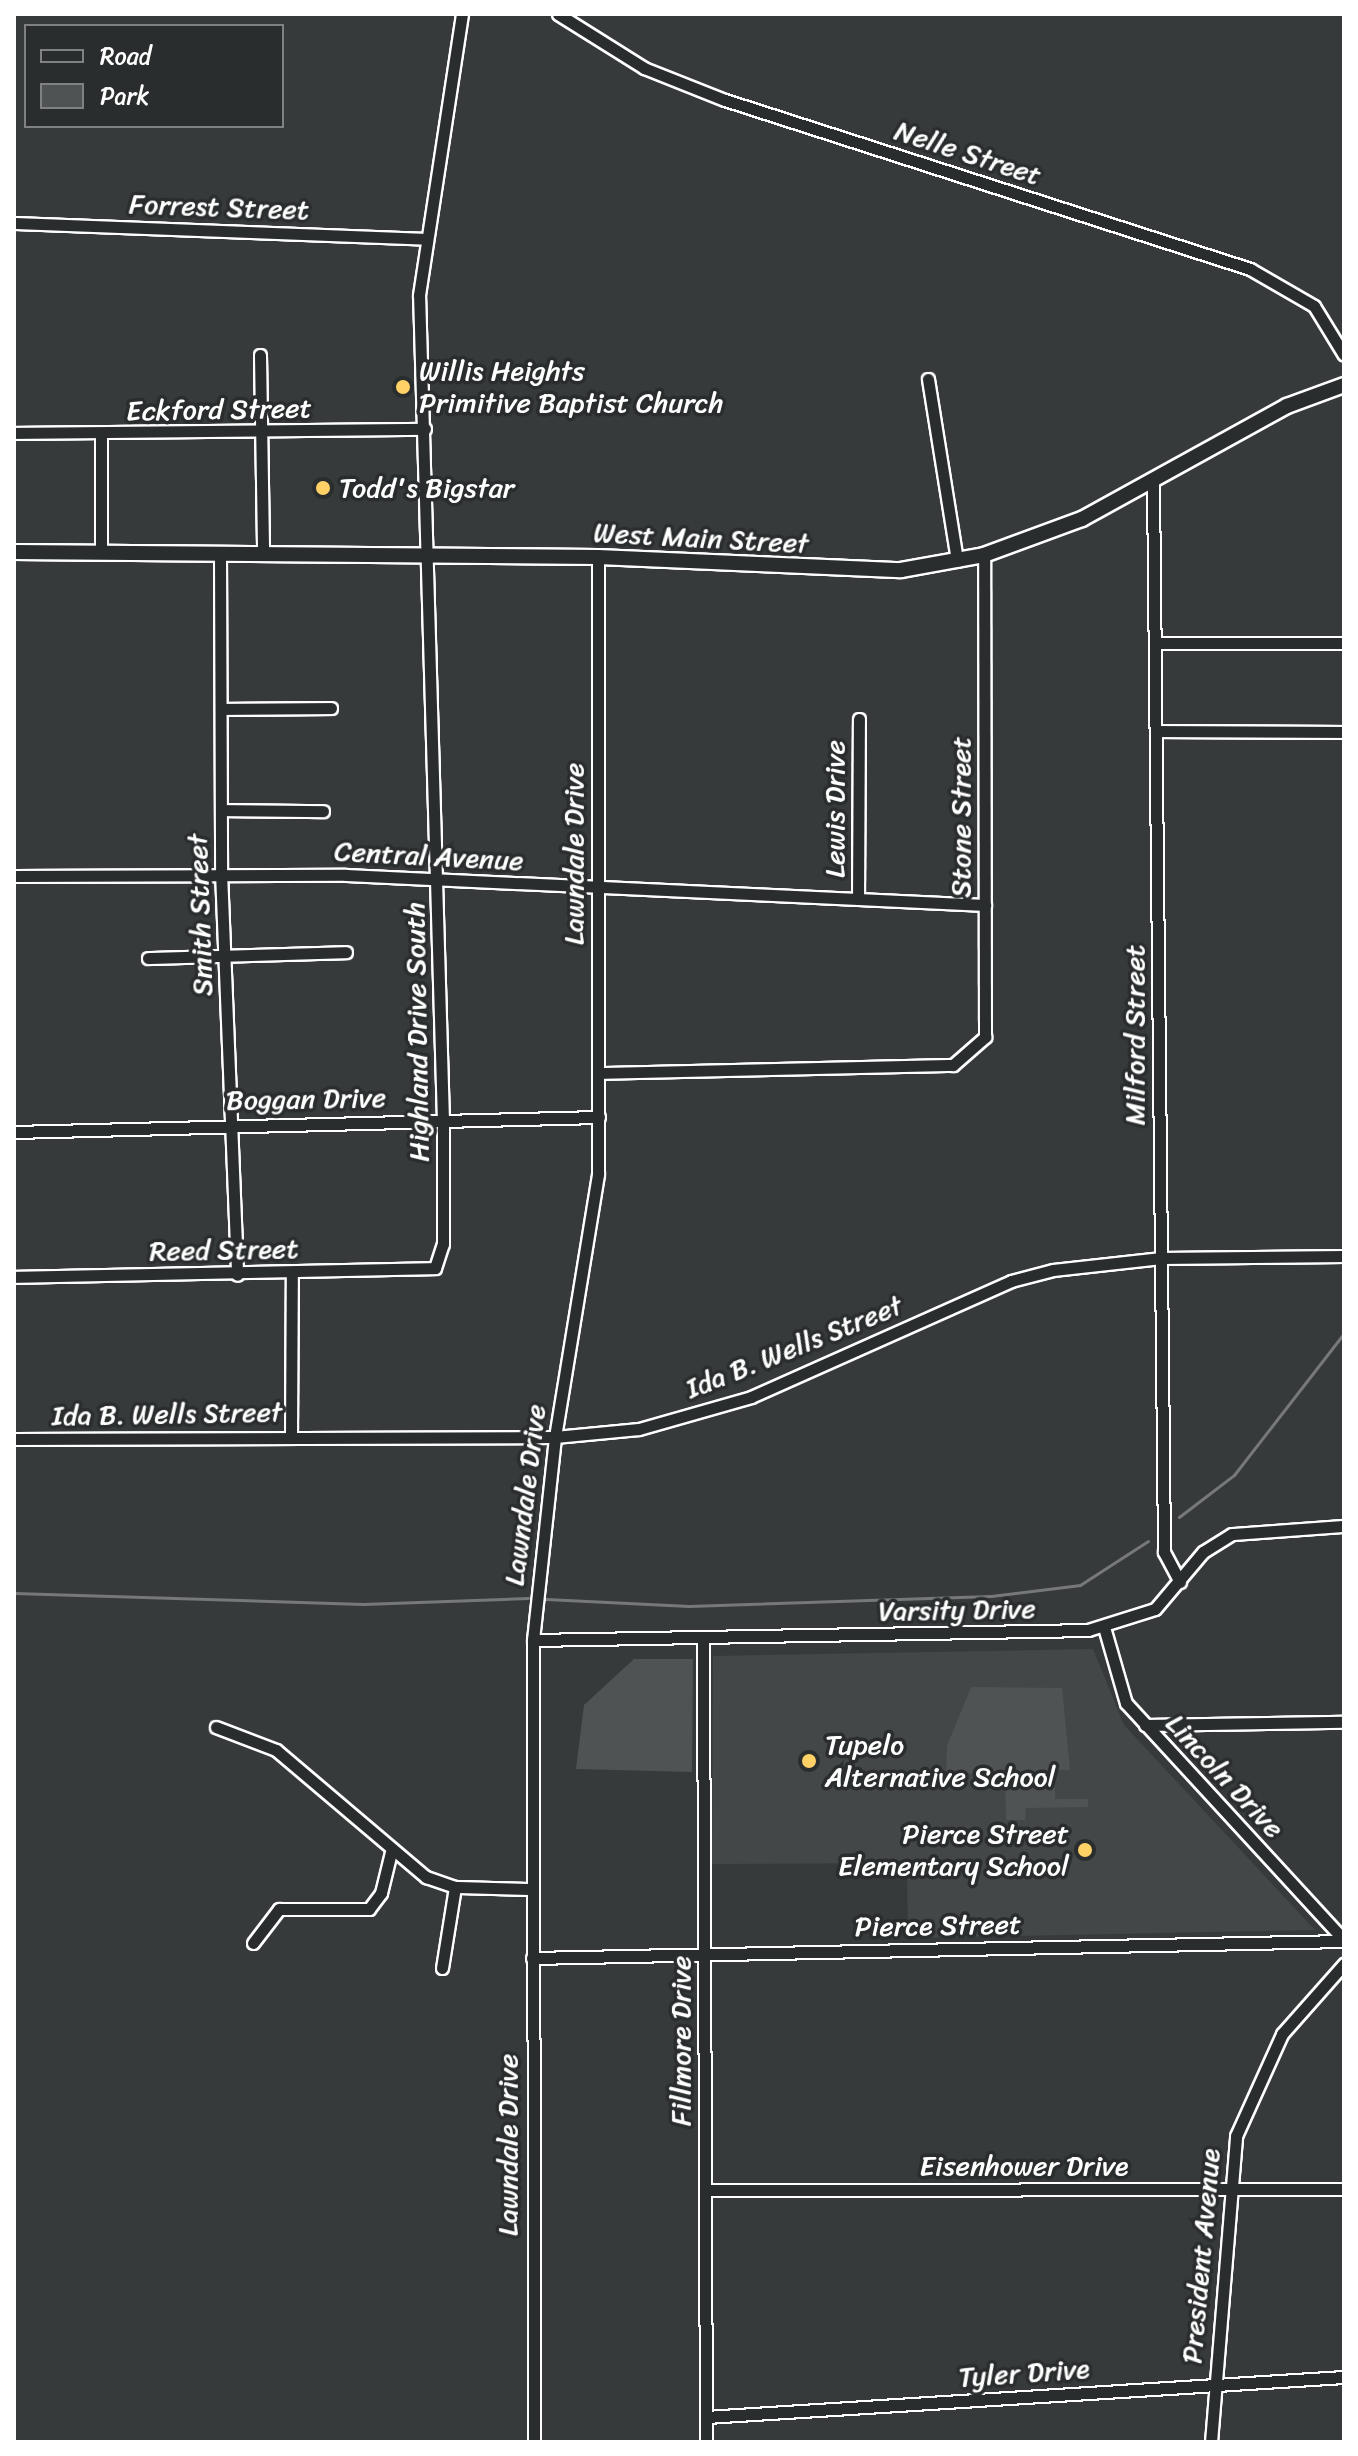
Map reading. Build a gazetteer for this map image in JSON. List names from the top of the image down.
{
  "streets": {
    "main road": ["West Main Street"],
    "street": [
      "Nelle Street",
      "Forrest Street",
      "Eckford Street",
      "Lewis Drive",
      "Stone Street",
      "Lawndale Drive",
      "Central Avenue",
      "Smith Street",
      "Highland Drive South",
      "Milford Street",
      "Boggan Drive",
      "Reed Street",
      "Ida B. Wells Street",
      "Varsity Drive",
      "Lincoln Drive",
      "Pierce Street",
      "Fillmore Drive",
      "Eisenhower Drive",
      "President Avenue",
      "Tyler Drive"
    ]
  },
  "crossings": [
    ["Forrest Street", "Highland Drive South"],
    ["Eckford Street", "Highland Drive South"],
    ["West Main Street", "Stone Street"],
    ["West Main Street", "Lawndale Drive"],
    ["West Main Street", "Smith Street"],
    ["West Main Street", "Highland Drive South"],
    ["West Main Street", "Milford Street"],
    ["Lewis Drive", "Central Avenue"],
    ["Stone Street", "Lawndale Drive"],
    ["Stone Street", "Central Avenue"],
    ["Lawndale Drive", "Central Avenue"],
    ["Lawndale Drive", "Boggan Drive"],
    ["Lawndale Drive", "Ida B. Wells Street"],
    ["Lawndale Drive", "Varsity Drive"],
    ["Lawndale Drive", "Pierce Street"],
    ["Central Avenue", "Smith Street"],
    ["Central Avenue", "Highland Drive South"],
    ["Smith Street", "Boggan Drive"],
    ["Smith Street", "Reed Street"],
    ["Highland Drive South", "Boggan Drive"],
    ["Highland Drive South", "Reed Street"],
    ["Milford Street", "Ida B. Wells Street"],
    ["Milford Street", "Varsity Drive"],
    ["Varsity Drive", "Lincoln Drive"],
    ["Varsity Drive", "Fillmore Drive"],
    ["Lincoln Drive", "Pierce Street"],
    ["Pierce Street", "Fillmore Drive"],
    ["Fillmore Drive", "Eisenhower Drive"],
    ["Fillmore Drive", "Tyler Drive"],
    ["Eisenhower Drive", "President Avenue"],
    ["President Avenue", "Tyler Drive"]
  ],
  "places": [
    "Willis Heights Primitive Baptist Church",
    "Todd's Bigstar",
    "Tupelo Alternative School",
    "Pierce Street Elementary School"
  ],
  "legend": ["Road", "Park"]
}
